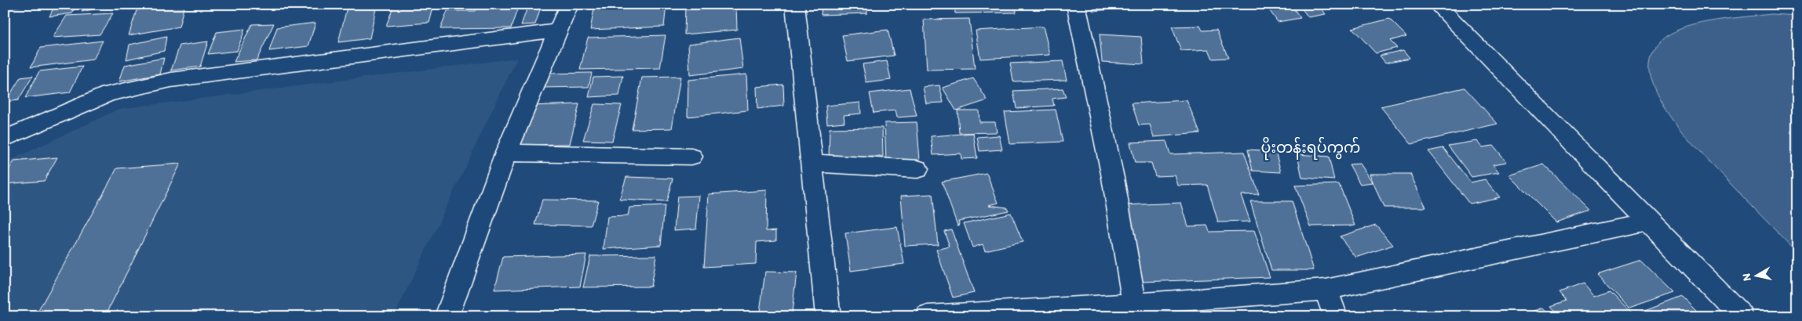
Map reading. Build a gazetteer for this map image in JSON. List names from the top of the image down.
{
  "districts": ["ပိုးတန်းရပ်ကွက်"],
  "north": "left"
}
